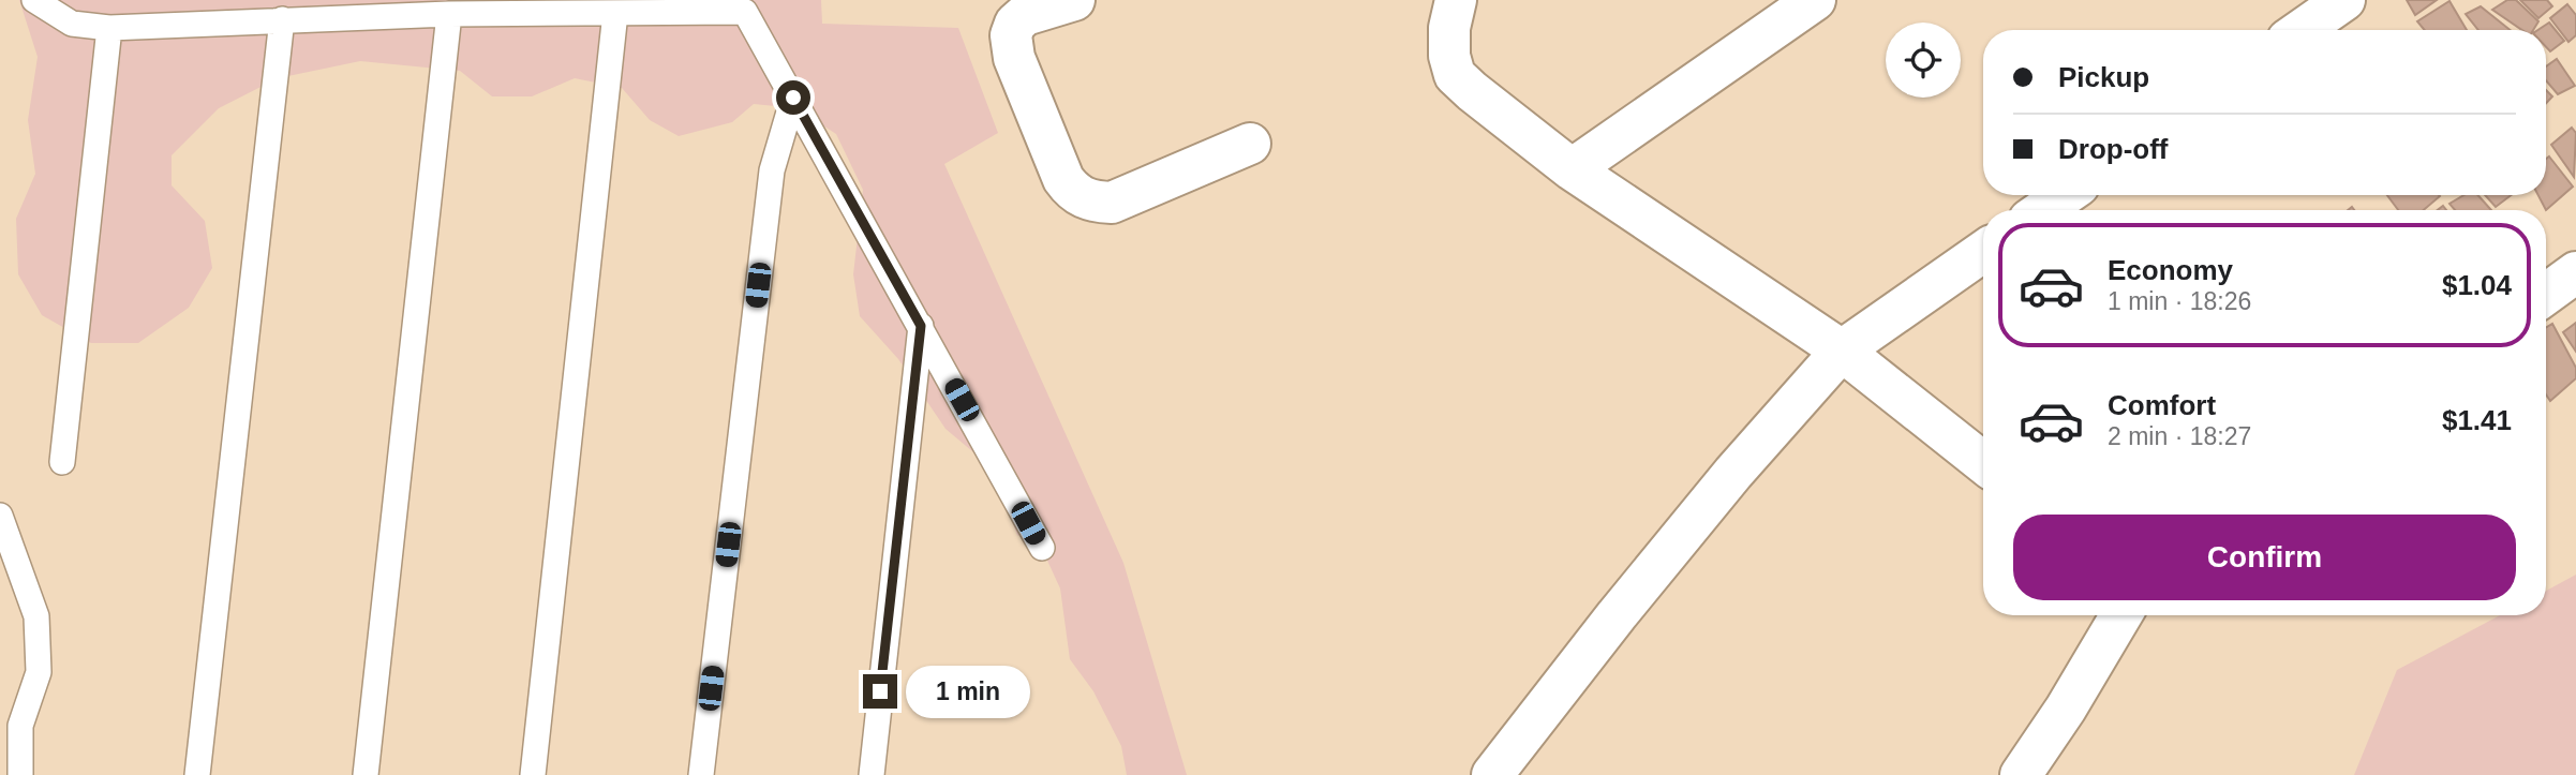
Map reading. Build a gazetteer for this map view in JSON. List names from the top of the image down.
{
  "page": {
    "banner": ["Pickup", "Drop-off"],
    "list": [
      {
        "name": "Economy",
        "note": "1 min · 18:26",
        "value": "$1.04"
      },
      {
        "name": "Comfort",
        "note": "2 min · 18:27",
        "value": "$1.41"
      }
    ],
    "buttons": "Confirm",
    "bubble": "1 min"
  }
}
